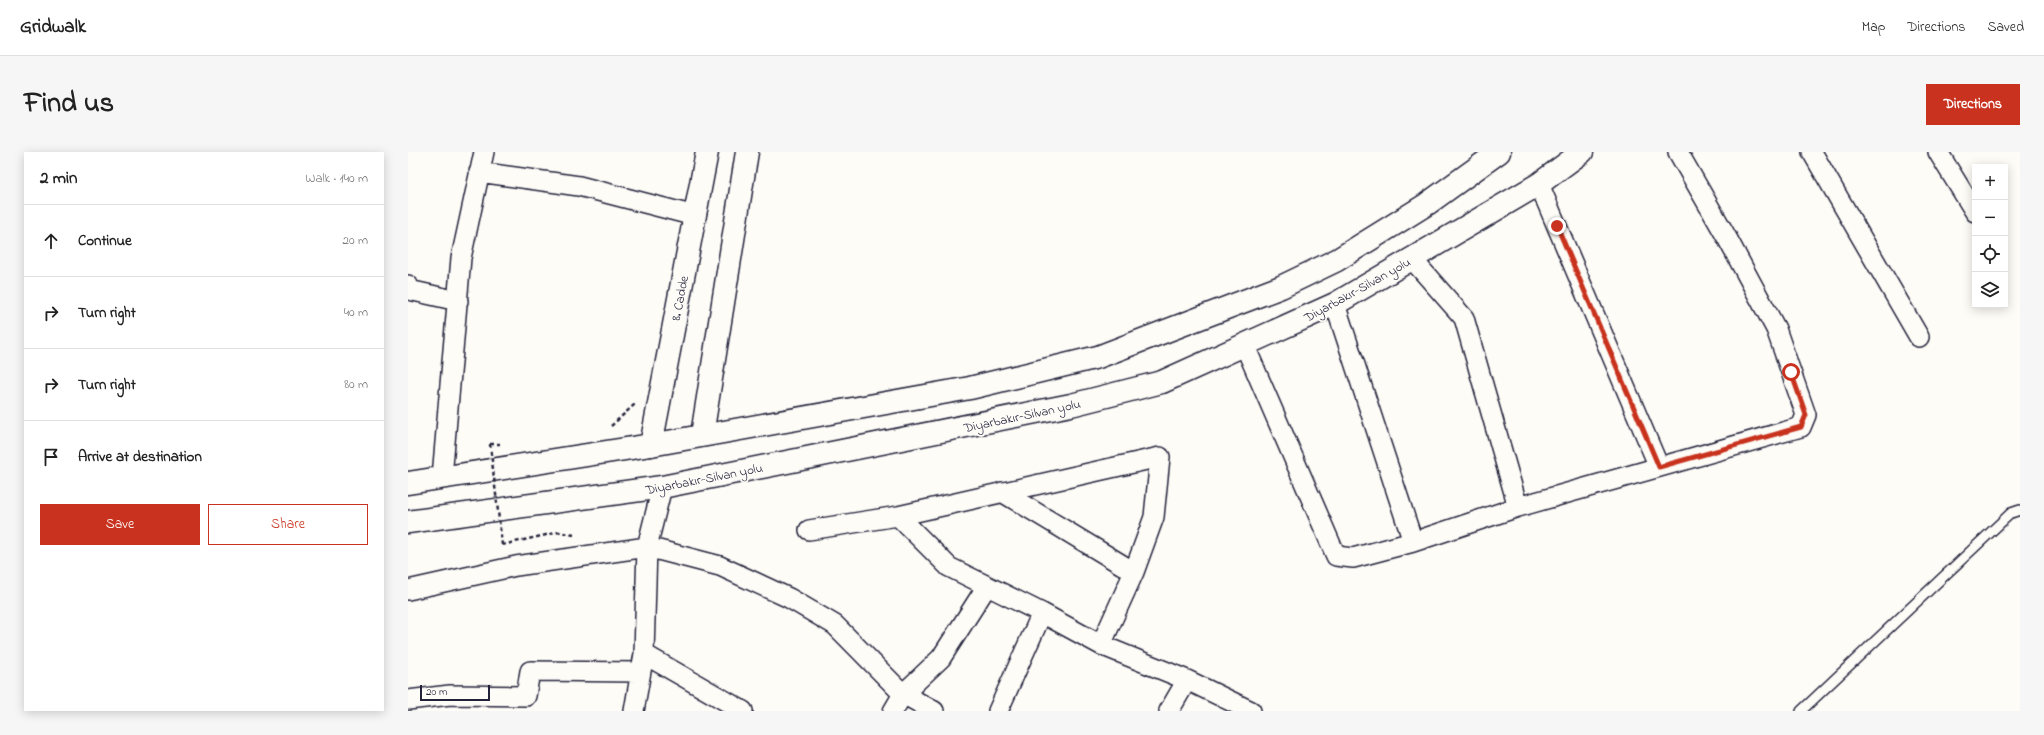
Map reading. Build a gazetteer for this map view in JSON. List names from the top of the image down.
{
  "streets": {
    "main road": ["Diyarbakır-Silvan yolu", "8. Cadde"]
  },
  "scale_bar": "20 m",
  "page": {
    "header": "Gridwalk",
    "nav": ["Map", "Directions", "Saved"],
    "title": "Find us",
    "buttons": [
      "Directions",
      ["Save", "Share"]
    ],
    "heading": ["2 min", "Walk · 140 m"],
    "map_buttons": ["+", "−"],
    "list": [
      ["Continue", "20 m"],
      ["Turn right", "40 m"],
      ["Turn right", "80 m"],
      "Arrive at destination"
    ],
    "scale": "20 m"
  }
}
